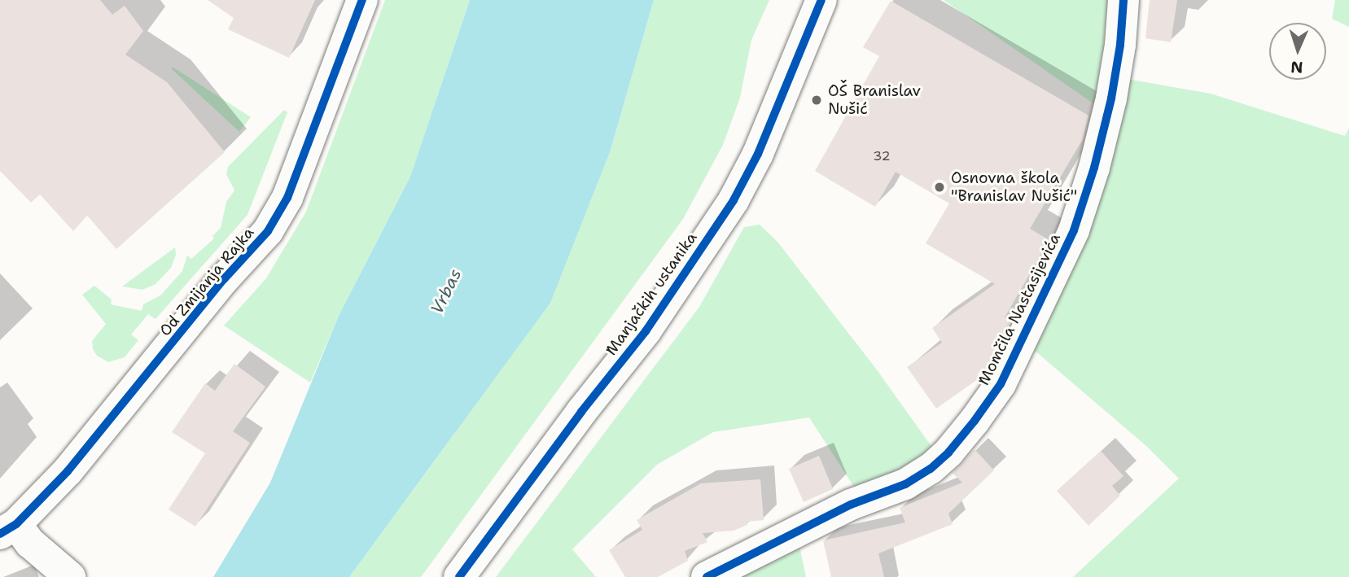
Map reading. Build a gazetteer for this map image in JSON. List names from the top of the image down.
{
  "streets": {
    "street": ["Od Zmijanja Rajka", "Manjačkih ustanika", "Momčila Nastasijevića"]
  },
  "water": ["Vrbas"],
  "places": ["OŠ Branislav Nušić", "Osnovna škola \"Branislav Nušić\""],
  "house_numbers": ["32"],
  "north": "bottom"
}
